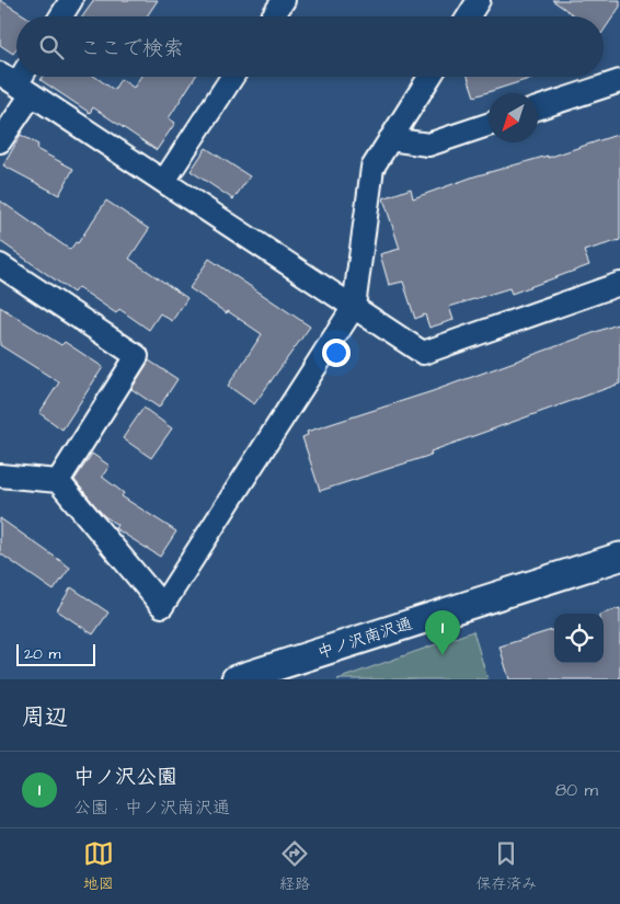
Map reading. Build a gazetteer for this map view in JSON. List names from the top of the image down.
{
  "streets": {
    "street": ["中ノ沢南沢通"]
  },
  "scale_bar": "20 m",
  "north": "bottom left",
  "page": {
    "search": "ここで検索",
    "pins": "1",
    "scale": "20 m",
    "heading": "周辺",
    "list": [
      {
        "mark": "1",
        "name": "中ノ沢公園",
        "note": "公園 · 中ノ沢南沢通",
        "value": "80 m"
      }
    ],
    "nav": ["地図", "経路", "保存済み"]
  }
}
